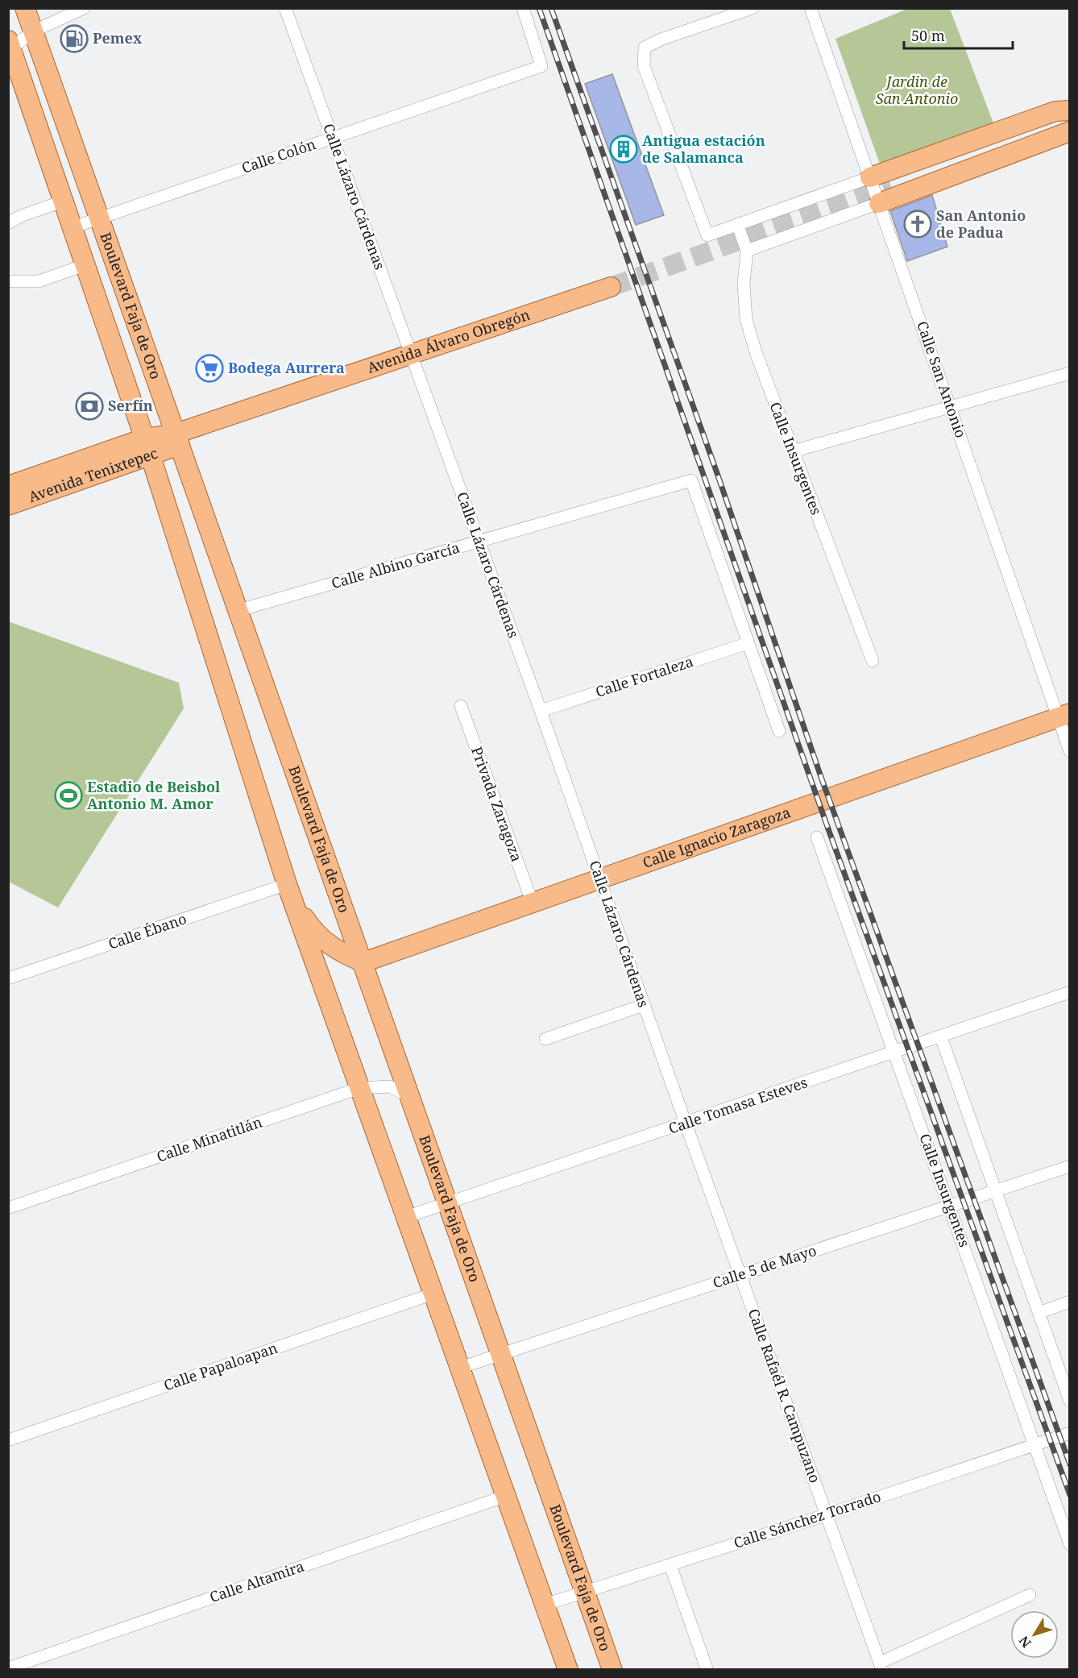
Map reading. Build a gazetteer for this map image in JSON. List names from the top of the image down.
{
  "streets": {
    "main road": [
      "Boulevard Faja de Oro",
      "Avenida Álvaro Obregón",
      "Avenida Tenixtepec",
      "Calle Ignacio Zaragoza"
    ],
    "street": [
      "Calle Colón",
      "Calle Lázaro Cárdenas",
      "Calle San Antonio",
      "Calle Insurgentes",
      "Calle Albino García",
      "Calle Fortaleza",
      "Privada Zaragoza",
      "Calle Ébano",
      "Calle Tomasa Esteves",
      "Calle Minatitlán",
      "Calle 5 de Mayo",
      "Calle Papaloapan",
      "Calle Rafaél R. Campuzano",
      "Calle Sánchez Torrado",
      "Calle Altamira"
    ]
  },
  "crossings": [
    ["Calle Colón", "Calle Lázaro Cárdenas"],
    ["Calle Colón", "Boulevard Faja de Oro"],
    ["Calle Lázaro Cárdenas", "Avenida Álvaro Obregón"],
    ["Calle Lázaro Cárdenas", "Calle Albino García"],
    ["Calle Lázaro Cárdenas", "Calle Fortaleza"],
    ["Calle Lázaro Cárdenas", "Calle Ignacio Zaragoza"],
    ["Calle Lázaro Cárdenas", "Calle Tomasa Esteves"],
    ["Calle Lázaro Cárdenas", "Calle Rafaél R. Campuzano"],
    ["Boulevard Faja de Oro", "Avenida Álvaro Obregón"],
    ["Boulevard Faja de Oro", "Avenida Tenixtepec"],
    ["Boulevard Faja de Oro", "Calle Albino García"],
    ["Boulevard Faja de Oro", "Calle Ignacio Zaragoza"],
    ["Boulevard Faja de Oro", "Calle Ébano"],
    ["Boulevard Faja de Oro", "Calle Tomasa Esteves"],
    ["Boulevard Faja de Oro", "Calle Minatitlán"],
    ["Boulevard Faja de Oro", "Calle 5 de Mayo"],
    ["Boulevard Faja de Oro", "Calle Papaloapan"],
    ["Boulevard Faja de Oro", "Calle Sánchez Torrado"],
    ["Boulevard Faja de Oro", "Calle Altamira"],
    ["Avenida Álvaro Obregón", "Avenida Tenixtepec"],
    ["Calle San Antonio", "Calle Ignacio Zaragoza"],
    ["Calle Insurgentes", "Calle Tomasa Esteves"],
    ["Calle Insurgentes", "Calle 5 de Mayo"],
    ["Calle Insurgentes", "Calle Sánchez Torrado"],
    ["Calle Albino García", "Calle Fortaleza"],
    ["Privada Zaragoza", "Calle Ignacio Zaragoza"],
    ["Calle Tomasa Esteves", "Calle Rafaél R. Campuzano"],
    ["Calle 5 de Mayo", "Calle Rafaél R. Campuzano"],
    ["Calle Rafaél R. Campuzano", "Calle Sánchez Torrado"]
  ],
  "parks": ["Jardin de San Antonio"],
  "places": {
    "fuel station": ["Pemex"],
    "building": ["Antigua estación de Salamanca"],
    "church": ["San Antonio de Padua"],
    "supermarket": ["Bodega Aurrera"],
    "bank": ["Serfín"],
    "sports": ["Estadio de Beisbol Antonio M. Amor"]
  },
  "scale_bar": "50 m",
  "north": "bottom left"
}
